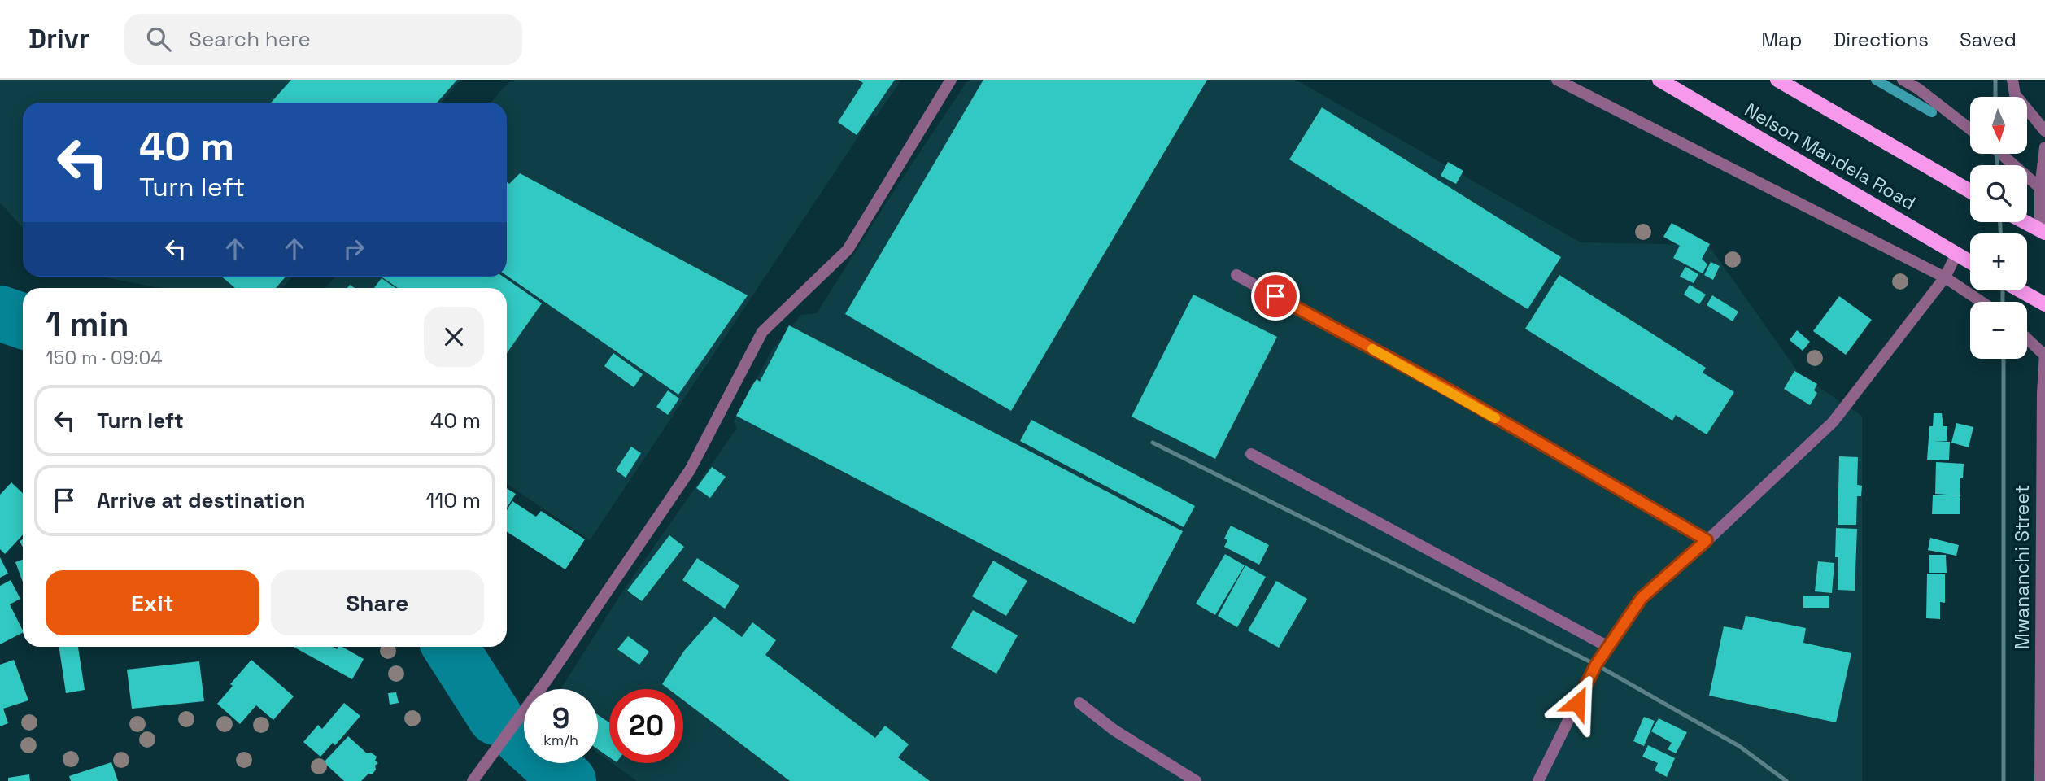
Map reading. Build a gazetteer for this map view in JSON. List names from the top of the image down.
{
  "streets": {
    "main road": ["Nelson Mandela Road"],
    "street": ["Mwananchi Street"]
  },
  "north": "bottom",
  "page": {
    "header": "Drivr",
    "search": "Search here",
    "nav": ["Map", "Directions", "Saved"],
    "map_buttons": ["+", "−"],
    "turn": ["40 m", "Turn left"],
    "heading": ["1 min", "150 m · 09:04"],
    "list": [
      {
        "name": "Turn left",
        "value": "40 m"
      },
      {
        "name": "Arrive at destination",
        "value": "110 m"
      }
    ],
    "buttons": ["Exit", "Share"],
    "speed": "9 km/h",
    "limit": "20"
  }
}
